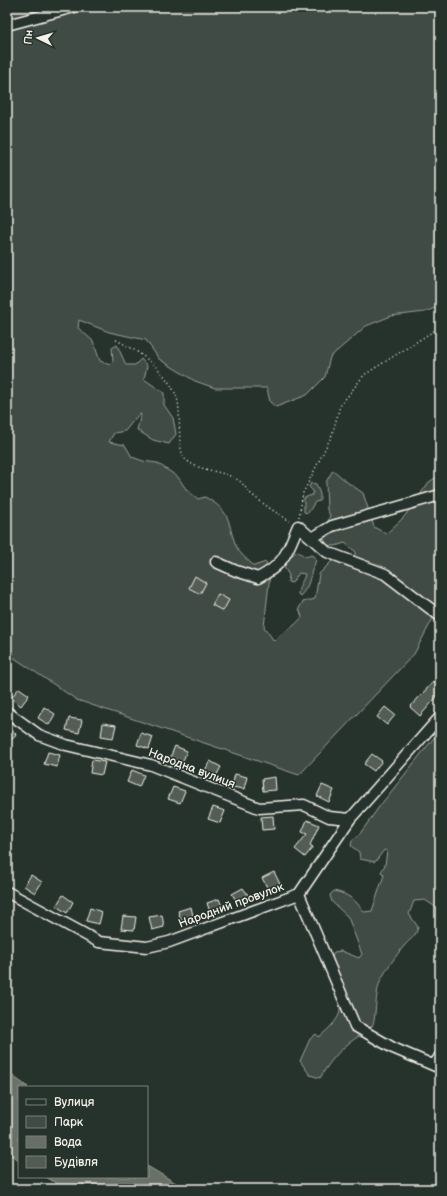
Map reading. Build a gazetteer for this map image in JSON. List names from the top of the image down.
{
  "streets": {
    "street": ["Народна вулиця", "Народний провулок"]
  },
  "crossings": [
    ["Народна вулиця", "Народний провулок"]
  ],
  "legend": [
    "Вулиця",
    "Парк",
    "Вода",
    "Будівля"
  ],
  "north": "left"
}
